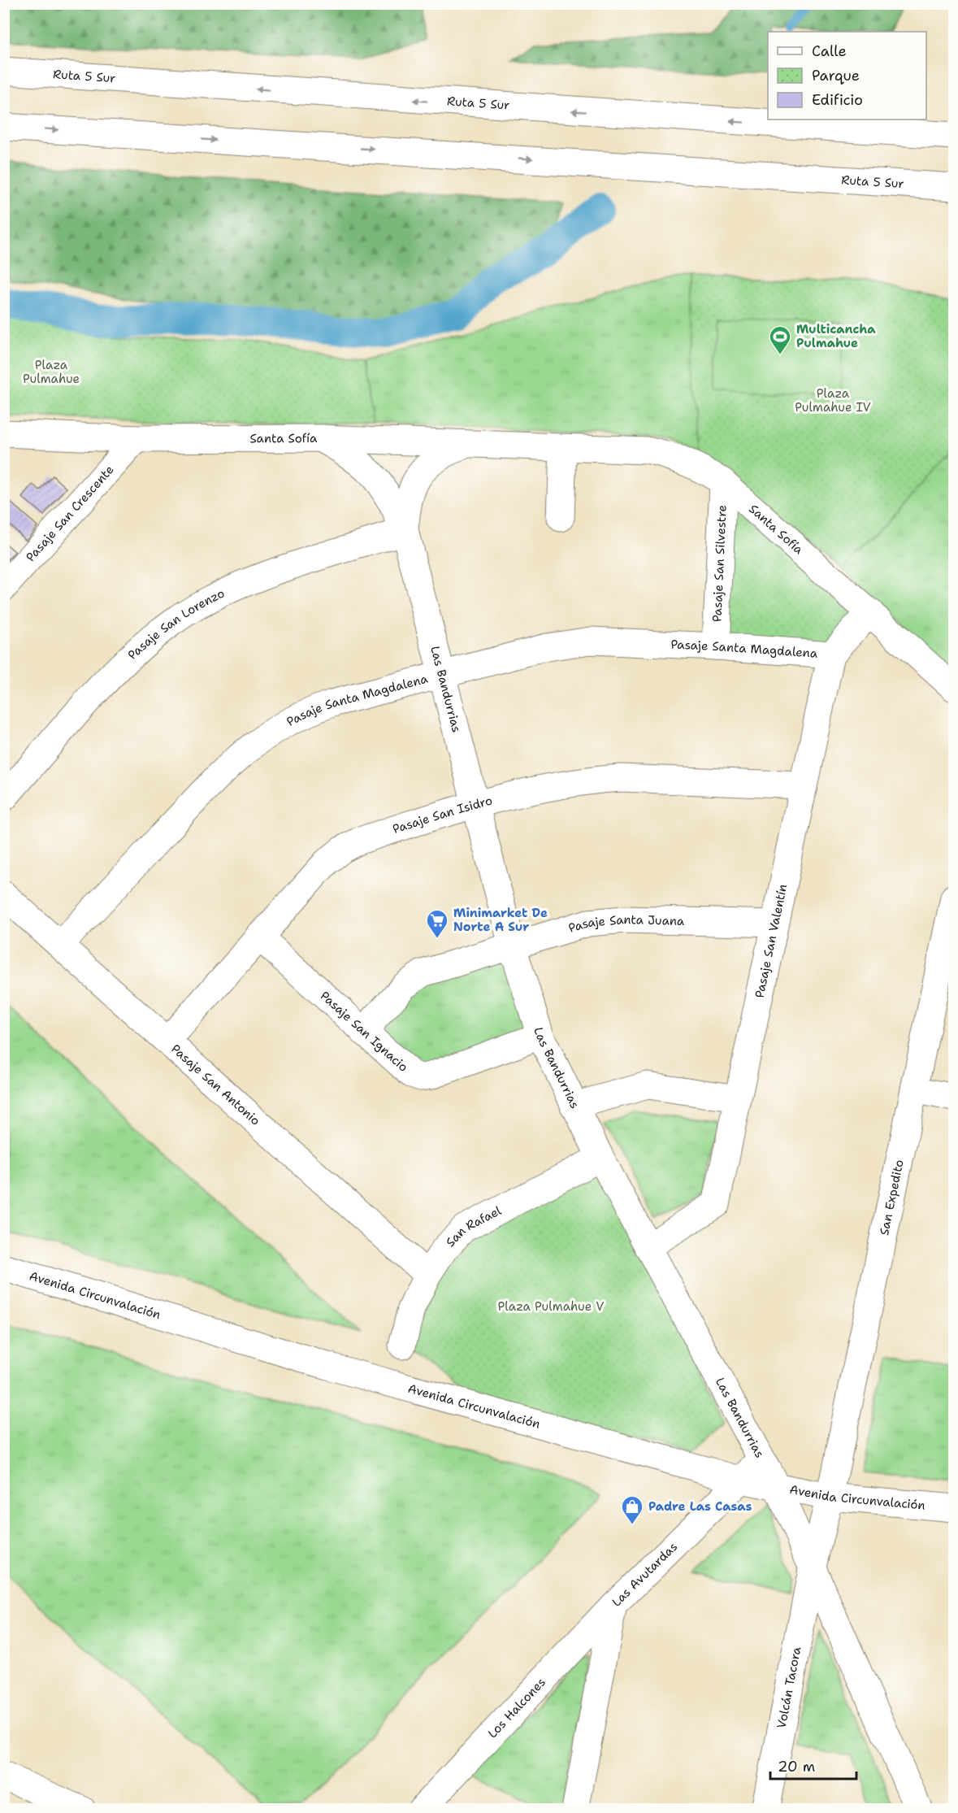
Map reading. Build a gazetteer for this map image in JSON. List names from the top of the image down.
{
  "streets": {
    "main road": [
      "Ruta 5 Sur",
      "Santa Sofía",
      "Pasaje San Crescente",
      "Pasaje San Silvestre",
      "Pasaje San Lorenzo",
      "Pasaje Santa Magdalena",
      "Las Bandurrias",
      "Pasaje San Isidro",
      "Pasaje Santa Juana",
      "Pasaje San Valentín",
      "Pasaje San Ignacio",
      "Pasaje San Antonio",
      "San Expedito",
      "San Rafael",
      "Avenida Circunvalación",
      "Las Avutardas",
      "Volcán Tacora",
      "Los Halcones"
    ]
  },
  "crossings": [
    ["Santa Sofía", "Pasaje San Crescente"],
    ["Santa Sofía", "Pasaje San Silvestre"],
    ["Santa Sofía", "Las Bandurrias"],
    ["Pasaje San Silvestre", "Pasaje Santa Magdalena"],
    ["Pasaje San Lorenzo", "Las Bandurrias"],
    ["Pasaje Santa Magdalena", "Las Bandurrias"],
    ["Pasaje Santa Magdalena", "Pasaje San Valentín"],
    ["Pasaje Santa Magdalena", "Pasaje San Antonio"],
    ["Las Bandurrias", "Pasaje San Isidro"],
    ["Las Bandurrias", "Pasaje Santa Juana"],
    ["Las Bandurrias", "Pasaje San Valentín"],
    ["Las Bandurrias", "Pasaje San Ignacio"],
    ["Las Bandurrias", "San Rafael"],
    ["Las Bandurrias", "Avenida Circunvalación"],
    ["Las Bandurrias", "Las Avutardas"],
    ["Las Bandurrias", "Volcán Tacora"],
    ["Pasaje San Isidro", "Pasaje San Valentín"],
    ["Pasaje San Isidro", "Pasaje San Ignacio"],
    ["Pasaje San Isidro", "Pasaje San Antonio"],
    ["Pasaje Santa Juana", "Pasaje San Valentín"],
    ["Pasaje Santa Juana", "Pasaje San Ignacio"],
    ["Pasaje San Antonio", "San Rafael"],
    ["San Expedito", "Avenida Circunvalación"],
    ["Avenida Circunvalación", "Las Avutardas"],
    ["Las Avutardas", "Los Halcones"]
  ],
  "parks": ["Plaza Pulmahue", "Plaza Pulmahue IV", "Plaza Pulmahue V"],
  "places": {
    "sports": ["Multicancha Pulmahue"],
    "supermarket": ["Minimarket De Norte A Sur"],
    "shop": ["Padre Las Casas"]
  },
  "legend": ["Calle", "Parque", "Edificio"],
  "scale_bar": "20 m"
}
